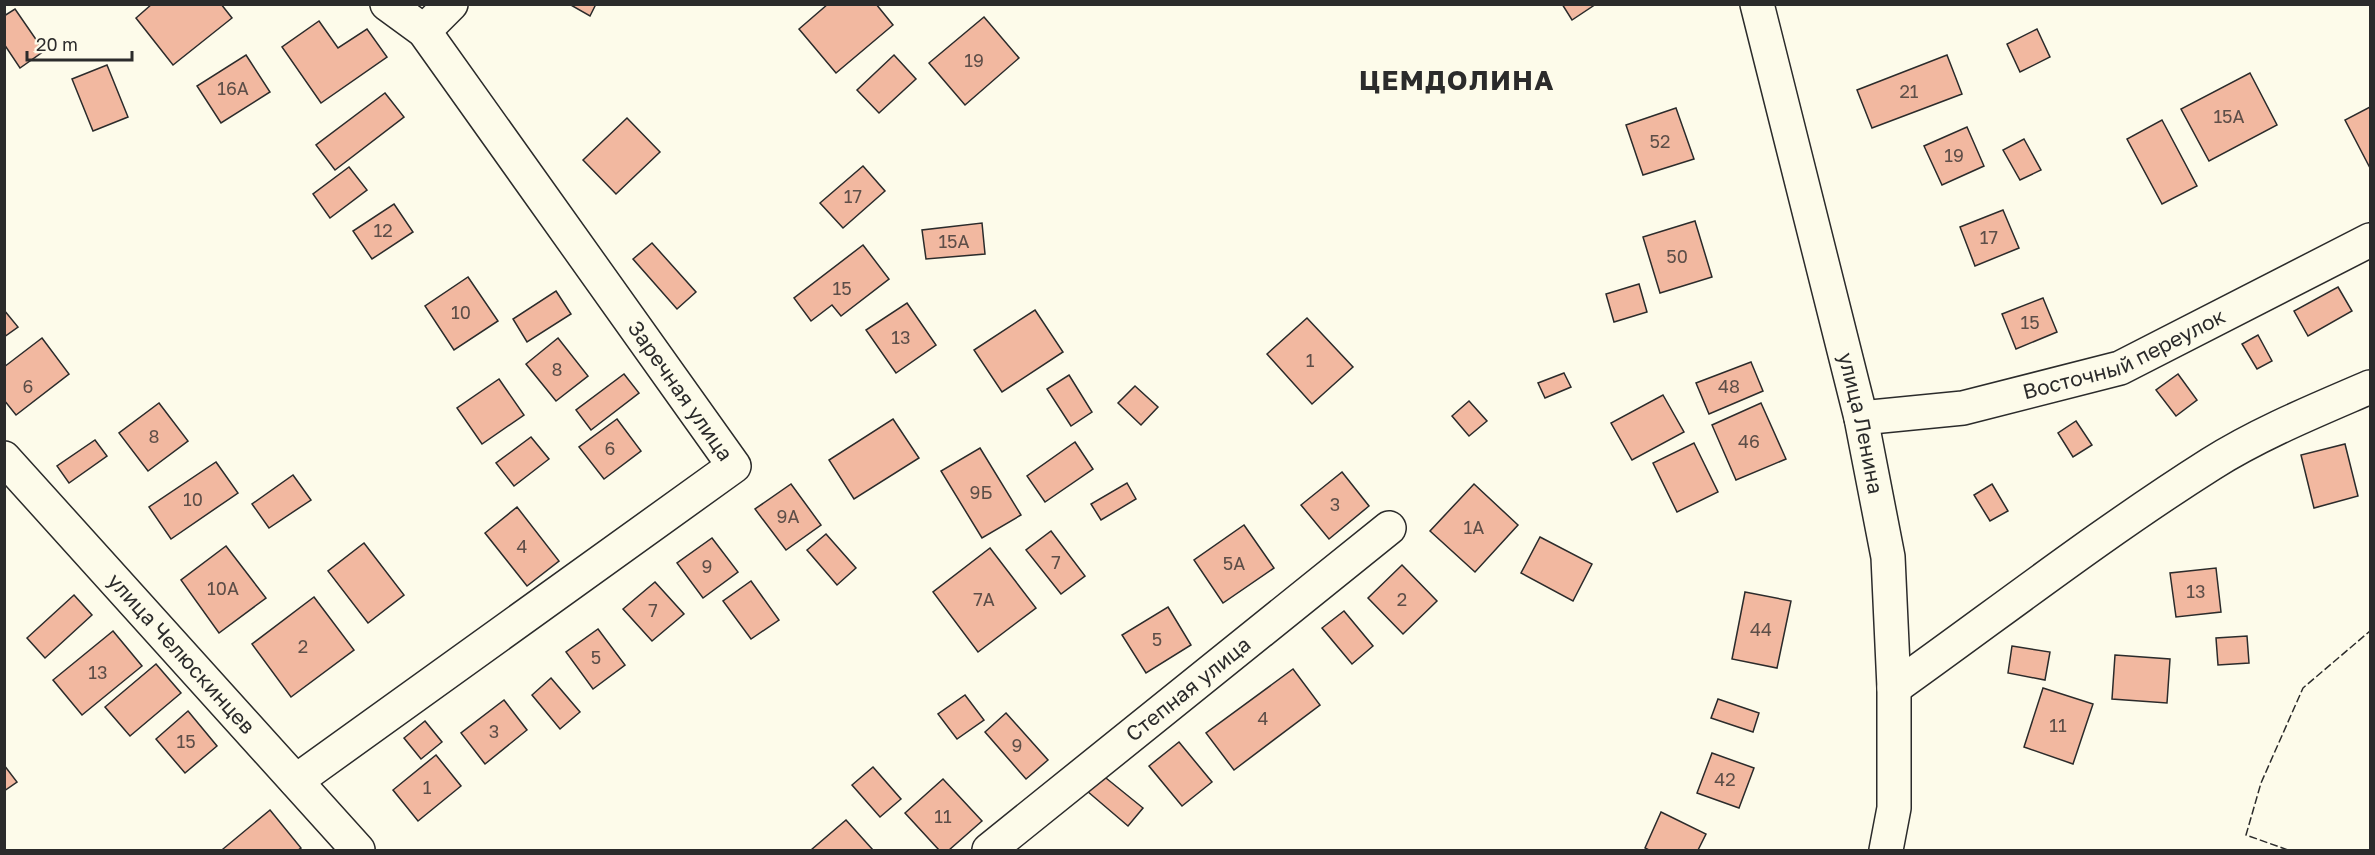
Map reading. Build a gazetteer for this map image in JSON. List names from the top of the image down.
{
  "streets": {
    "main road": [
      "Восточный переулок",
      "Заречная улица",
      "улица Ленина",
      "улица Челюскинцев",
      "Степная улица"
    ]
  },
  "crossings": [
    ["Восточный переулок", "улица Ленина"],
    ["Заречная улица", "улица Челюскинцев"]
  ],
  "districts": ["ЦЕМДОЛИНА"],
  "house_numbers": [
    "19",
    "16А",
    "21",
    "15А",
    "52",
    "19",
    "17",
    "12",
    "17",
    "15А",
    "50",
    "15",
    "10",
    "15",
    "13",
    "1",
    "8",
    "6",
    "48",
    "8",
    "46",
    "6",
    "9Б",
    "10",
    "3",
    "9А",
    "1А",
    "4",
    "7",
    "5А",
    "9",
    "10А",
    "13",
    "7А",
    "2",
    "7",
    "44",
    "5",
    "2",
    "5",
    "13",
    "4",
    "11",
    "3",
    "15",
    "9",
    "42",
    "1",
    "11"
  ],
  "scale_bar": "20 m"
}
